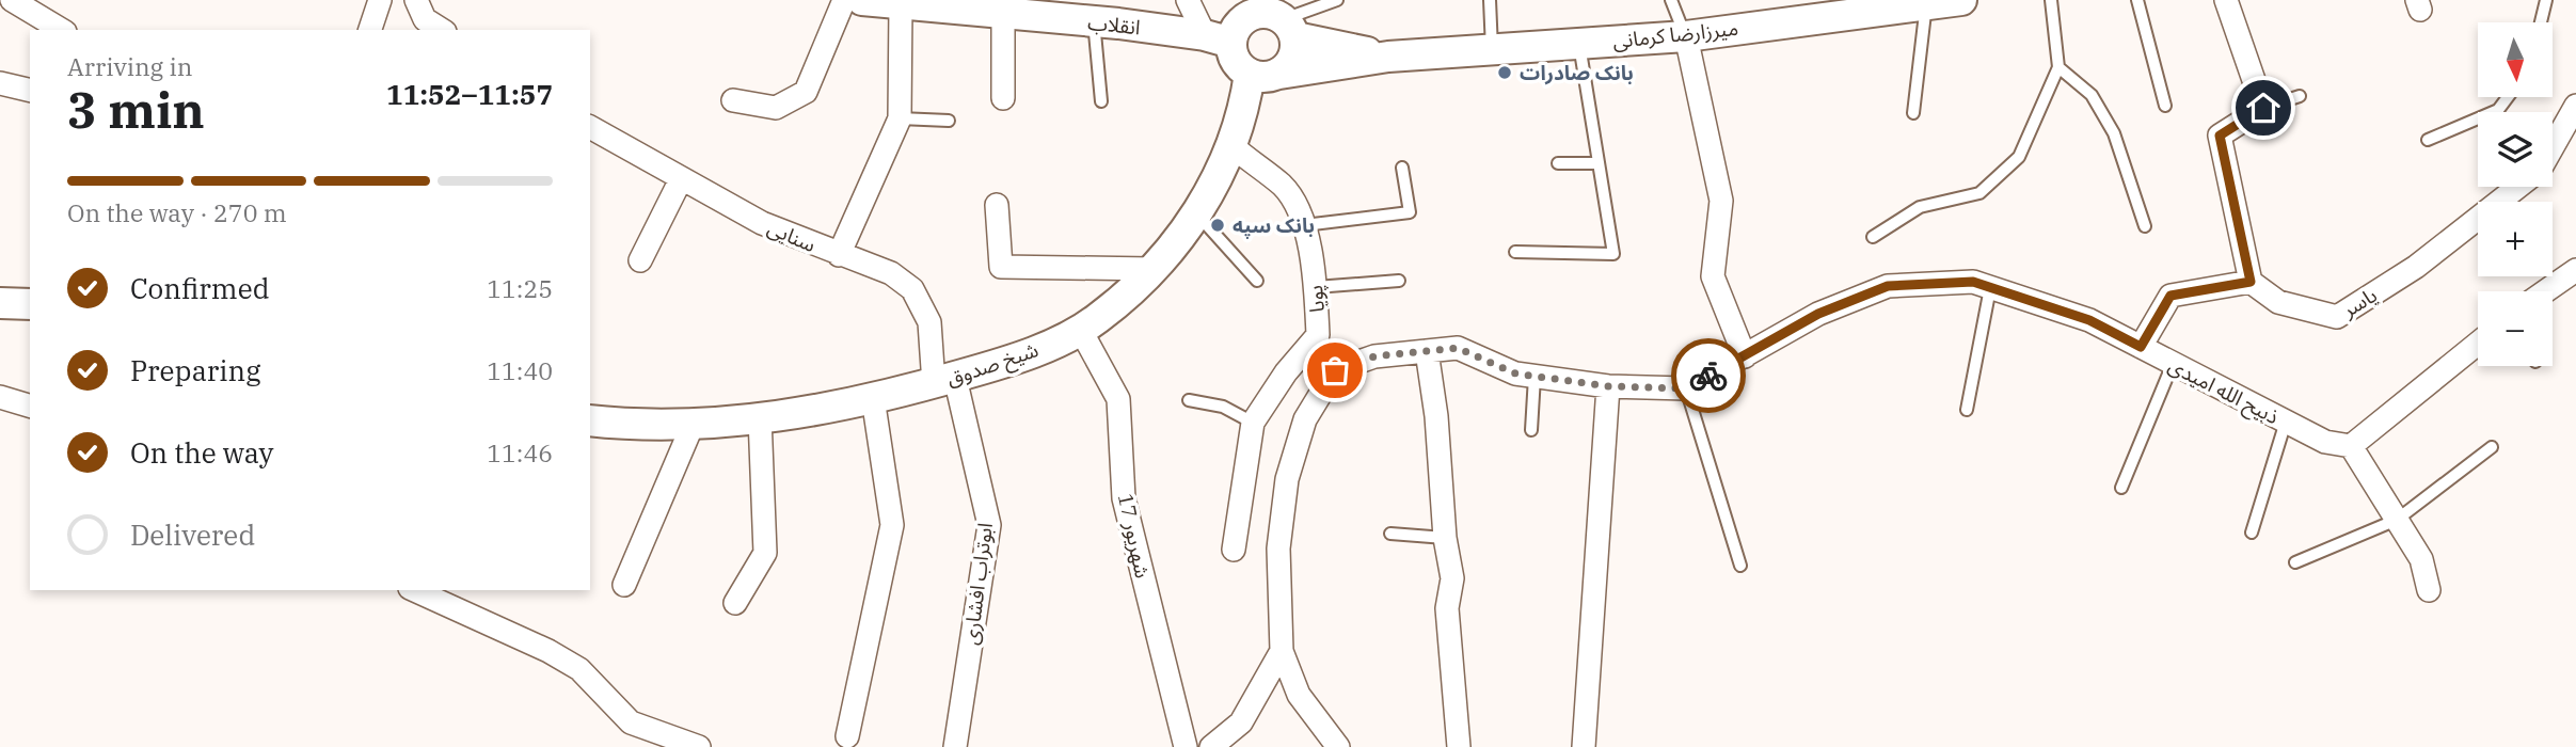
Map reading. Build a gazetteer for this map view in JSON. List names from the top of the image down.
{
  "streets": {
    "main road": ["انقلاب", "میرزارضا کرمانی", "شیخ صدوق"],
    "street": [
      "سنایی",
      "پویا",
      "یاسر",
      "ذبیح الله امیدی",
      "17 شهریور",
      "ابوتراب افشاری"
    ]
  },
  "crossings": [
    ["سنایی", "شیخ صدوق"],
    ["سنایی", "ابوتراب افشاری"],
    ["پویا", "شیخ صدوق"],
    ["شیخ صدوق", "17 شهریور"],
    ["شیخ صدوق", "ابوتراب افشاری"]
  ],
  "places": ["بانک صادرات", "بانک سپه"],
  "north": "bottom",
  "page": {
    "map_buttons": ["+", "−"],
    "heading": ["3 min", "Arriving in", "11:52–11:57"],
    "bar": "On the way · 270 m",
    "list": [
      ["Confirmed", "11:25"],
      ["Preparing", "11:40"],
      ["On the way", "11:46"],
      "Delivered"
    ]
  }
}
